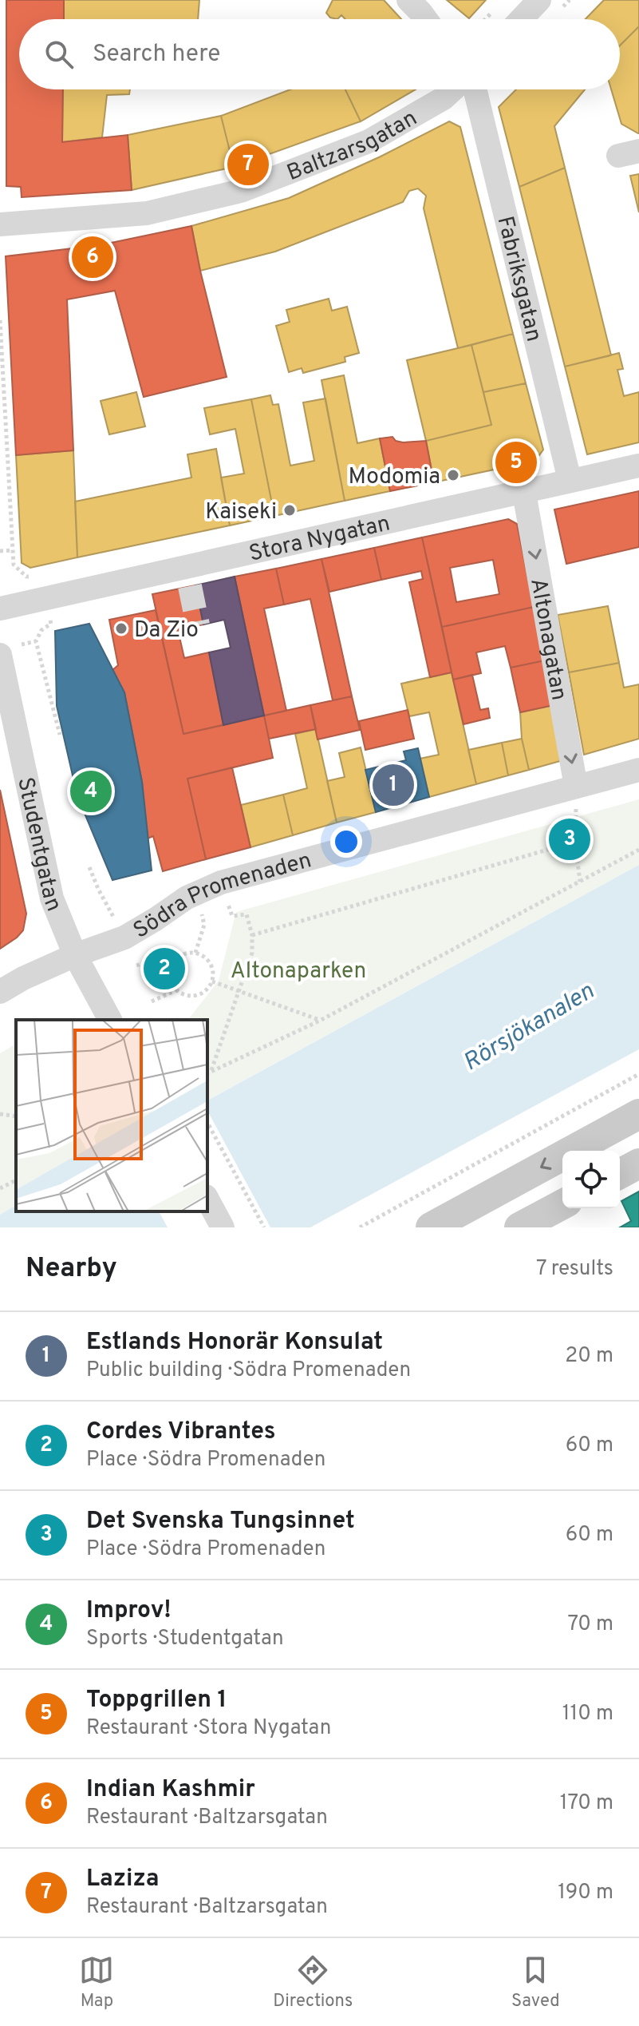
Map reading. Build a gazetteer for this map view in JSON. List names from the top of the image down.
{
  "streets": {
    "street": [
      "Baltzarsgatan",
      "Fabriksgatan",
      "Stora Nygatan",
      "Altonagatan",
      "Studentgatan",
      "Södra Promenaden"
    ]
  },
  "crossings": [
    ["Fabriksgatan", "Stora Nygatan"],
    ["Stora Nygatan", "Altonagatan"],
    ["Altonagatan", "Södra Promenaden"],
    ["Studentgatan", "Södra Promenaden"]
  ],
  "one_way": ["Altonagatan"],
  "water": ["Rörsjökanalen"],
  "parks": ["Altonaparken"],
  "places": ["Modomia", "Kaiseki", "Da Zio"],
  "page": {
    "search": "Search here",
    "pins": [
      "7",
      "6",
      "5",
      "1",
      "4",
      "3",
      "2"
    ],
    "heading": ["Nearby", "7 results"],
    "list": [
      {
        "mark": "1",
        "name": "Estlands Honorär Konsulat",
        "note": "Public building · Södra Promenaden",
        "value": "20 m"
      },
      {
        "mark": "2",
        "name": "Cordes Vibrantes",
        "note": "Place · Södra Promenaden",
        "value": "60 m"
      },
      {
        "mark": "3",
        "name": "Det Svenska Tungsinnet",
        "note": "Place · Södra Promenaden",
        "value": "60 m"
      },
      {
        "mark": "4",
        "name": "Improv!",
        "note": "Sports · Studentgatan",
        "value": "70 m"
      },
      {
        "mark": "5",
        "name": "Toppgrillen 1",
        "note": "Restaurant · Stora Nygatan",
        "value": "110 m"
      },
      {
        "mark": "6",
        "name": "Indian Kashmir",
        "note": "Restaurant · Baltzarsgatan",
        "value": "170 m"
      },
      {
        "mark": "7",
        "name": "Laziza",
        "note": "Restaurant · Baltzarsgatan",
        "value": "190 m"
      }
    ],
    "nav": ["Map", "Directions", "Saved"]
  }
}
